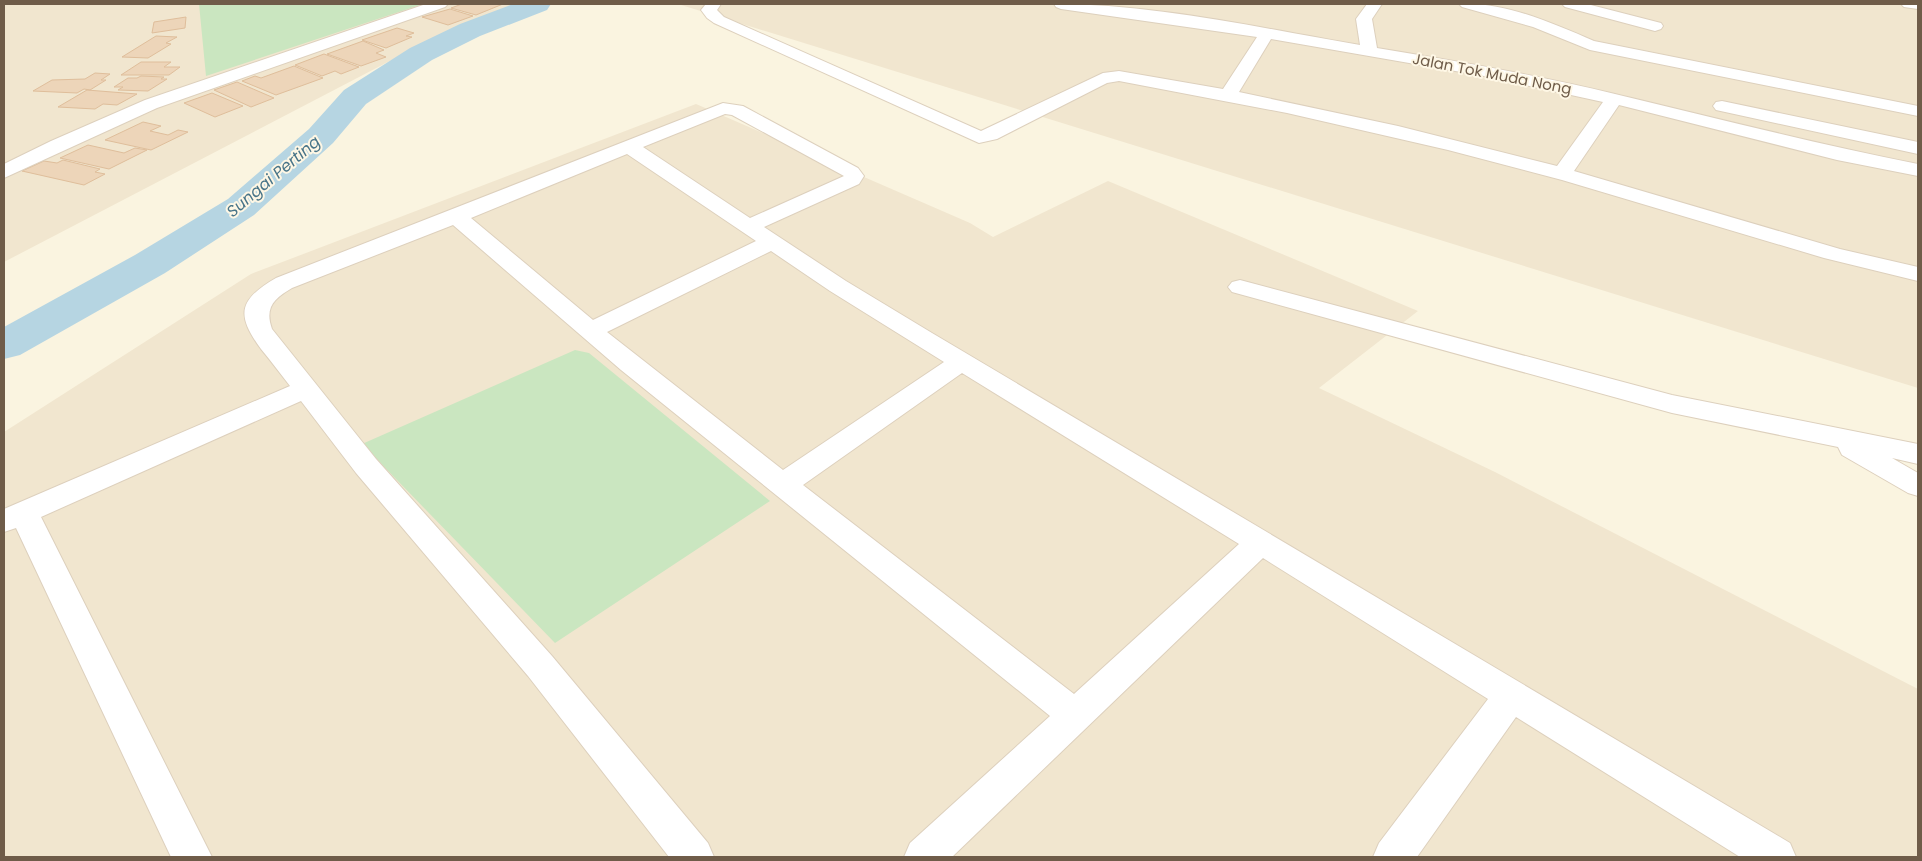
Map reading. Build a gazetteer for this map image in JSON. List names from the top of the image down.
{
  "streets": {
    "street": ["Jalan Tok Muda Nong"]
  },
  "water": ["Sungai Perting"]
}
